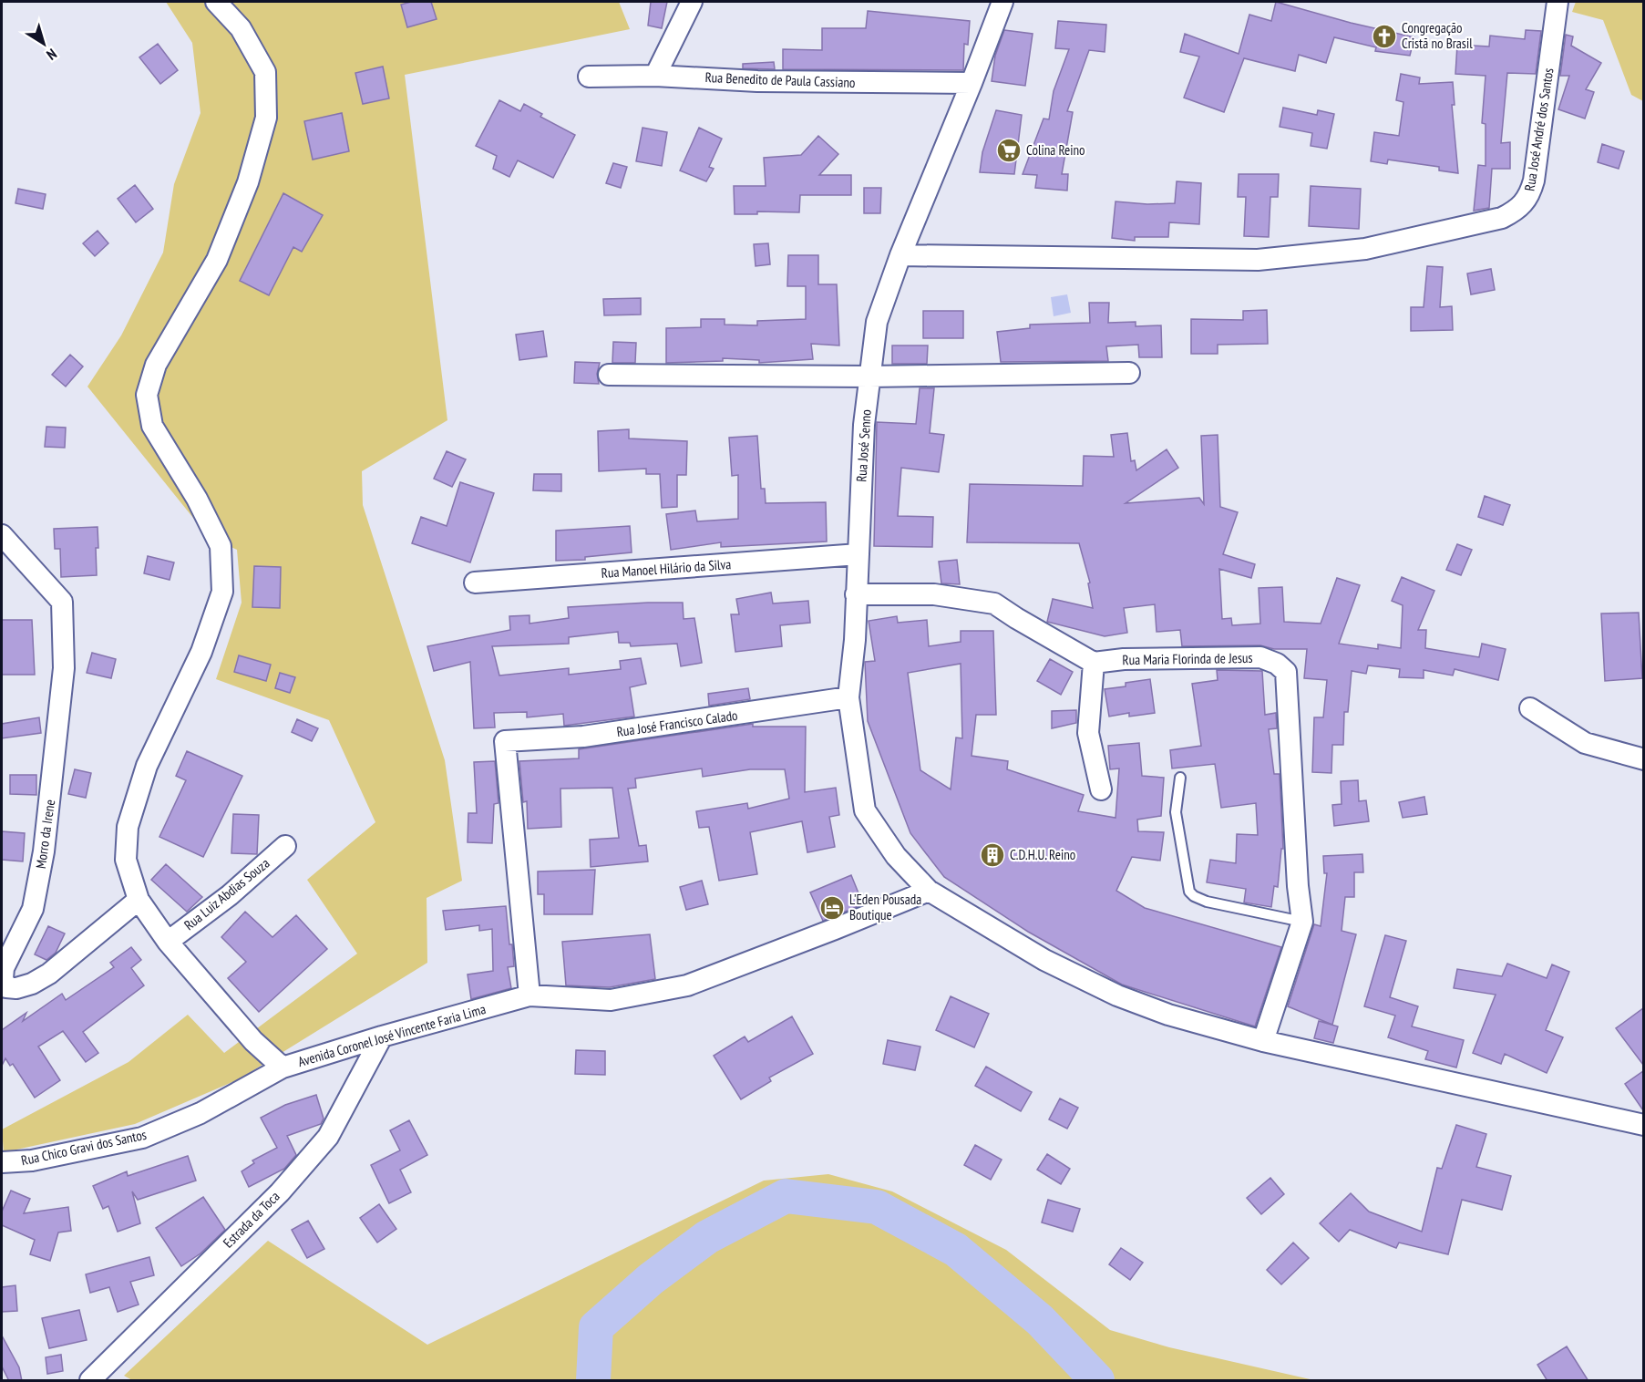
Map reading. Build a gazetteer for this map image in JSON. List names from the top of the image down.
{
  "streets": {
    "street": [
      "Rua Benedito de Paula Cassiano",
      "Rua José André dos Santos",
      "Rua José Senno",
      "Rua Manoel Hilário da Silva",
      "Rua Maria Florinda de Jesus",
      "Rua José Francisco Calado",
      "Morro da Irene",
      "Rua Luiz Abdias Souza",
      "Avenida Coronel José Vincente Faria Lima",
      "Rua Chico Gravi dos Santos",
      "Estrada da Toca"
    ]
  },
  "crossings": [
    ["Rua Benedito de Paula Cassiano", "Rua José Senno"],
    ["Rua José André dos Santos", "Rua José Senno"],
    ["Rua José Senno", "Rua Manoel Hilário da Silva"],
    ["Rua José Senno", "Rua Maria Florinda de Jesus"],
    ["Rua José Senno", "Rua José Francisco Calado"],
    ["Rua José Senno", "Avenida Coronel José Vincente Faria Lima"],
    ["Rua José Francisco Calado", "Avenida Coronel José Vincente Faria Lima"],
    ["Morro da Irene", "Avenida Coronel José Vincente Faria Lima"],
    ["Rua Luiz Abdias Souza", "Avenida Coronel José Vincente Faria Lima"],
    ["Avenida Coronel José Vincente Faria Lima", "Rua Chico Gravi dos Santos"],
    ["Avenida Coronel José Vincente Faria Lima", "Estrada da Toca"]
  ],
  "places": {
    "church": ["Congregação Cristã no Brasil"],
    "supermarket": ["Colina Reino"],
    "building": ["C.D.H.U. Reino"],
    "hotel": ["L'Eden Pousada Boutique"]
  },
  "north": "bottom right"
}
